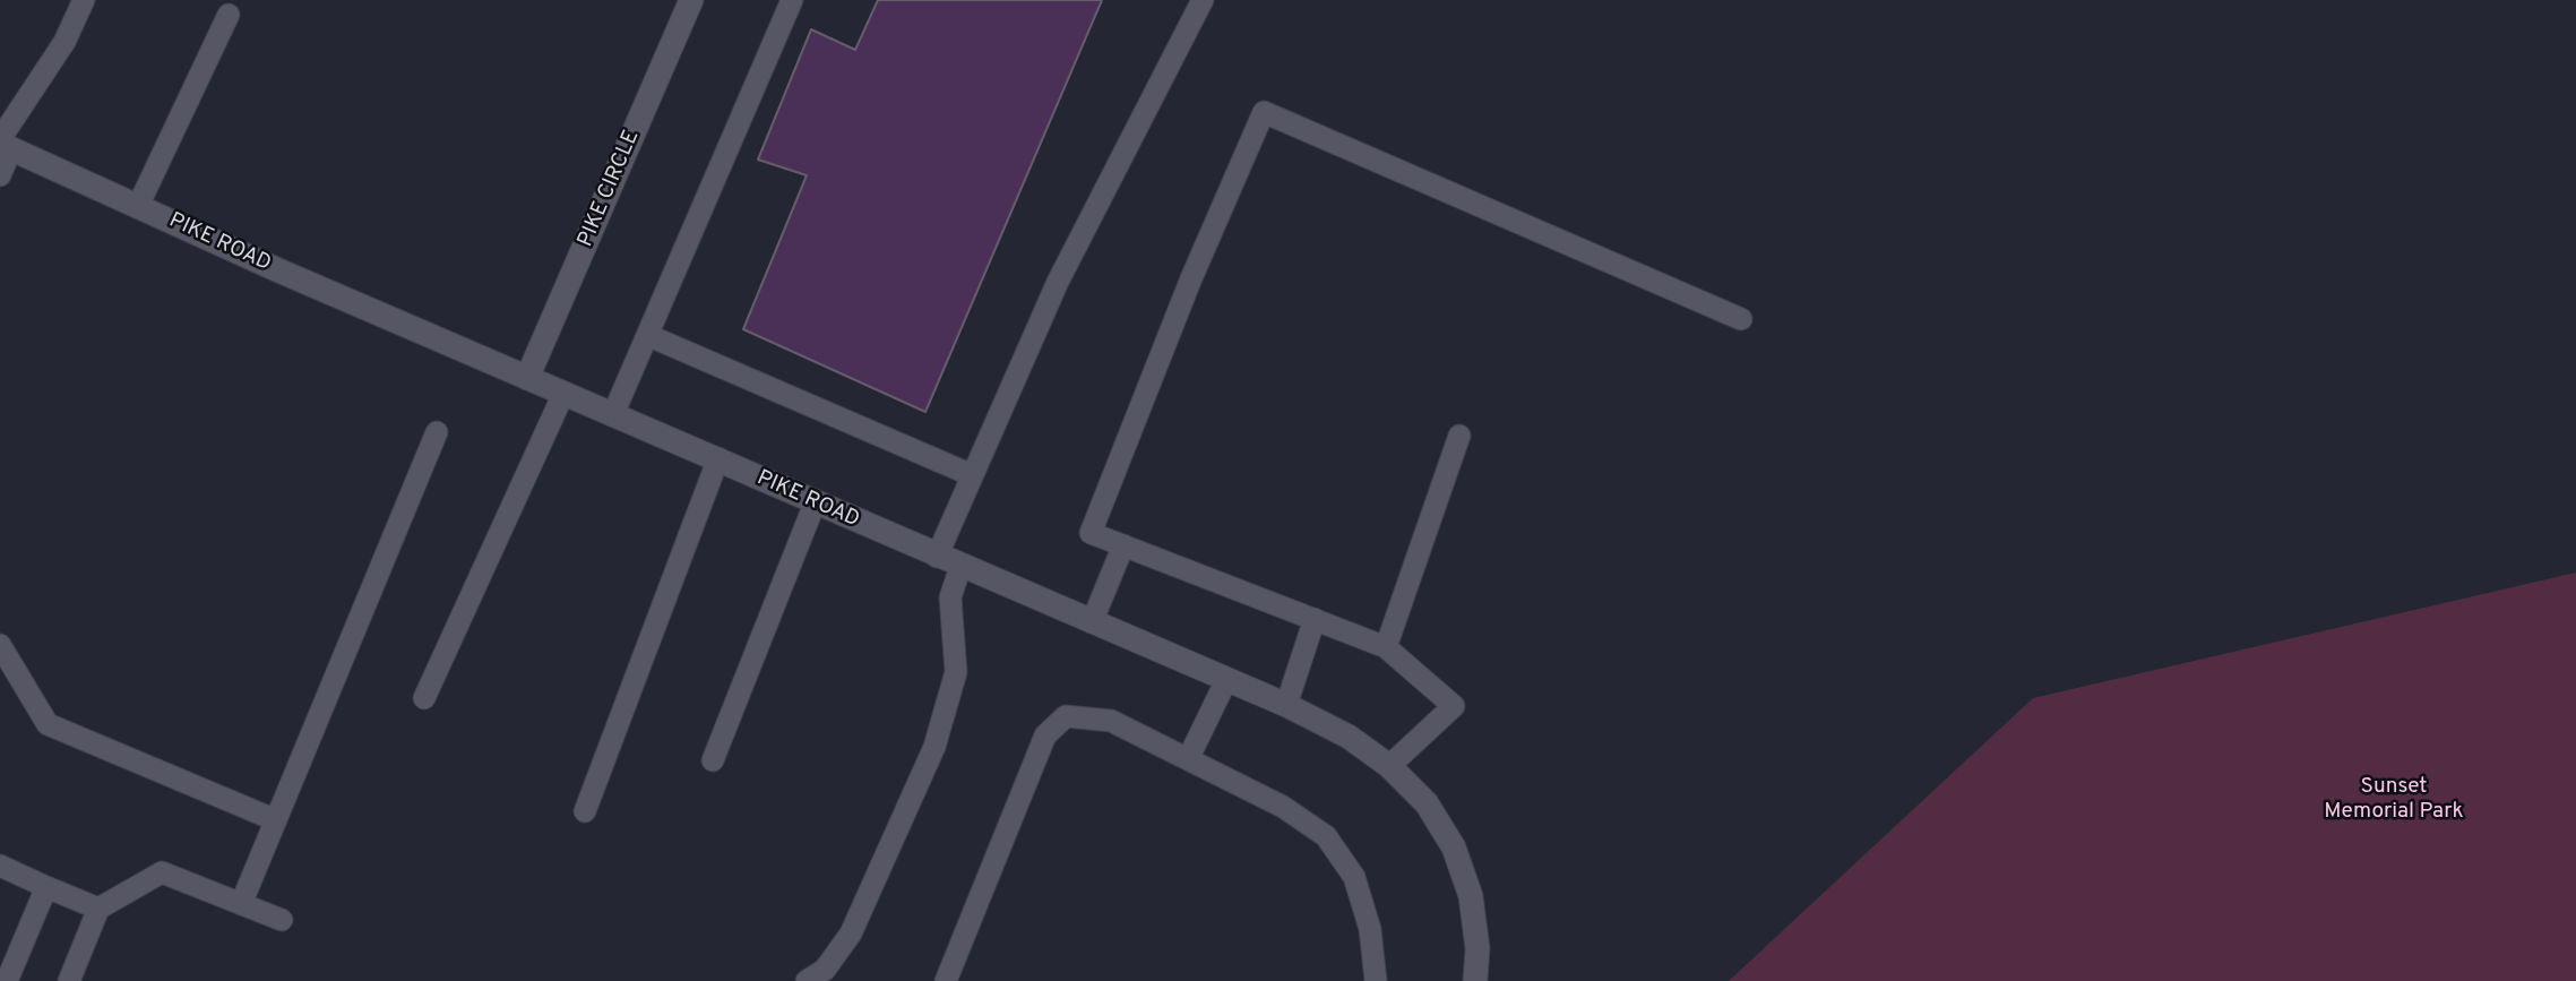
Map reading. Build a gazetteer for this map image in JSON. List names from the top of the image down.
{
  "streets": {
    "street": ["PIKE CIRCLE", "PIKE ROAD"]
  },
  "crossings": [
    ["PIKE CIRCLE", "PIKE ROAD"]
  ],
  "parks": ["Sunset Memorial Park"]
}
